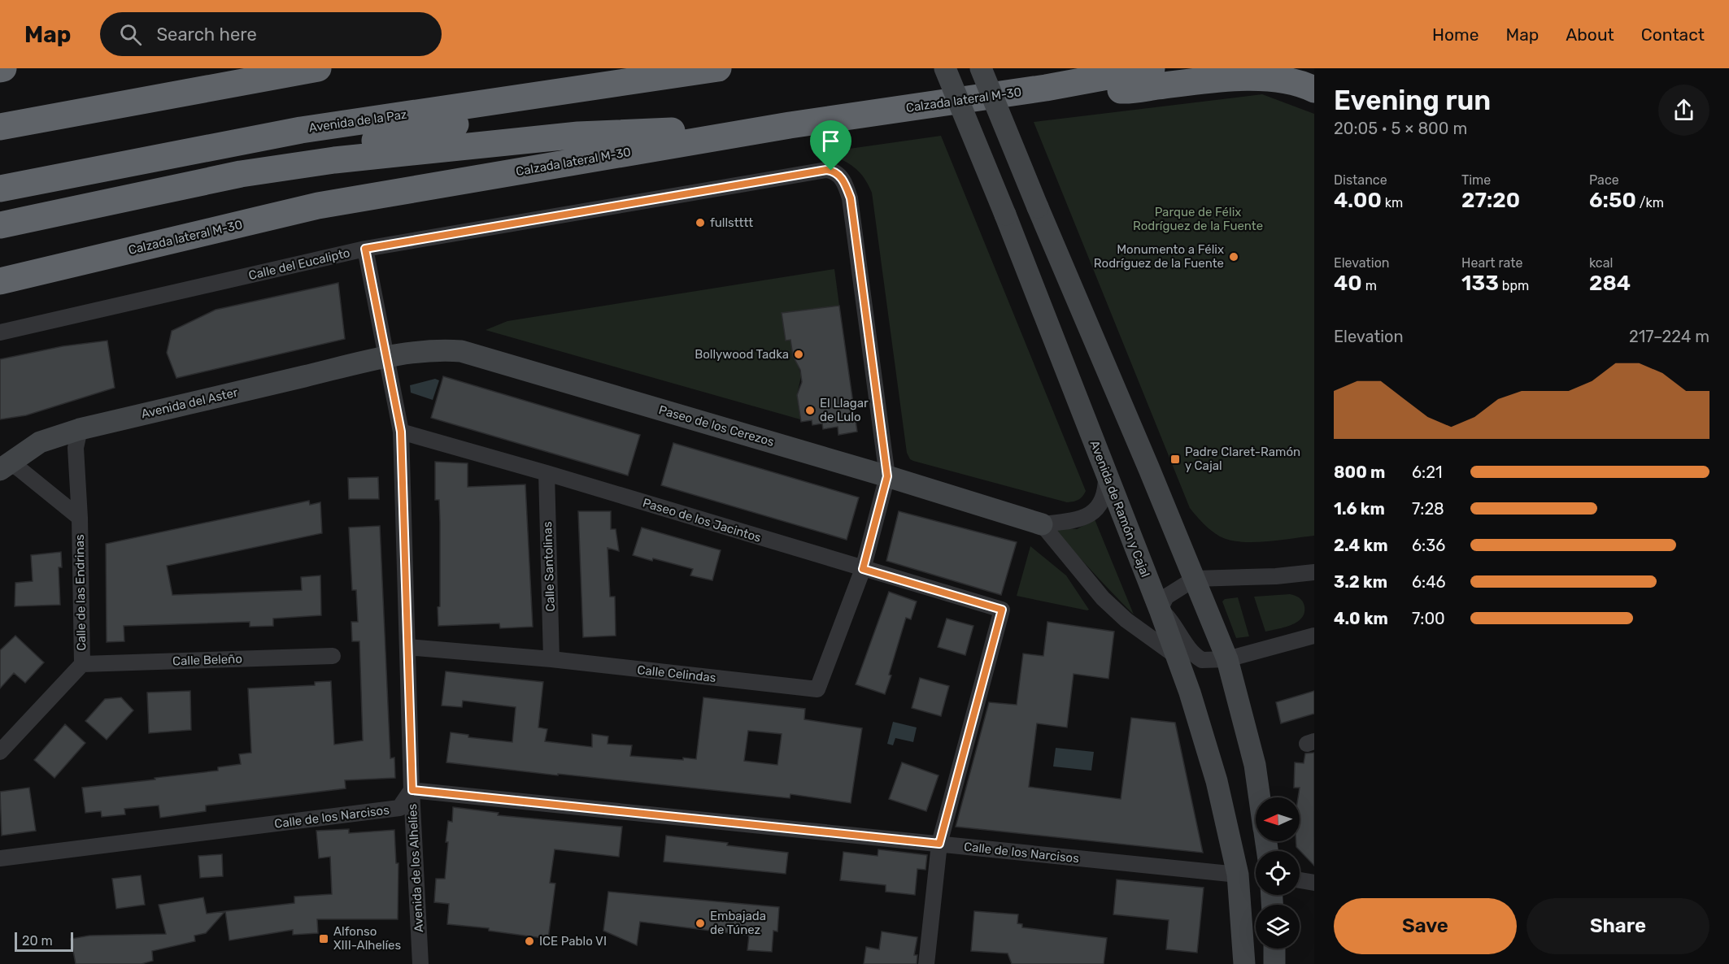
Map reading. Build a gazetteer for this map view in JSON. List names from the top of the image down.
{
  "streets": {
    "highway": ["Calzada lateral M-30", "Avenida de la Paz"],
    "main road": ["Avenida del Aster", "Paseo de los Cerezos", "Avenida de Ramón y Cajal"],
    "street": [
      "Calle del Eucalipto",
      "Paseo de los Jacintos",
      "Calle Santolinas",
      "Calle de las Endrinas",
      "Calle Beleño",
      "Calle Celindas",
      "Calle de los Narcisos",
      "Avenida de los Alhelíes"
    ]
  },
  "crossings": [
    ["Calle del Eucalipto", "Paseo de los Cerezos"],
    ["Calle del Eucalipto", "Paseo de los Jacintos"],
    ["Calle del Eucalipto", "Calle Celindas"],
    ["Calle del Eucalipto", "Avenida de los Alhelíes"],
    ["Avenida del Aster", "Paseo de los Cerezos"],
    ["Avenida del Aster", "Calle de las Endrinas"],
    ["Avenida del Aster", "Avenida de los Alhelíes"],
    ["Paseo de los Cerezos", "Avenida de Ramón y Cajal"],
    ["Paseo de los Cerezos", "Avenida de los Alhelíes"],
    ["Avenida de Ramón y Cajal", "Calle de los Narcisos"],
    ["Paseo de los Jacintos", "Calle Santolinas"],
    ["Paseo de los Jacintos", "Calle Celindas"],
    ["Paseo de los Jacintos", "Calle de los Narcisos"],
    ["Paseo de los Jacintos", "Avenida de los Alhelíes"],
    ["Calle Santolinas", "Calle Celindas"],
    ["Calle de las Endrinas", "Calle Beleño"],
    ["Calle Celindas", "Avenida de los Alhelíes"],
    ["Calle de los Narcisos", "Avenida de los Alhelíes"]
  ],
  "parks": ["Parque de Félix Rodríguez de la Fuente"],
  "places": {
    "other": [
      "fullstttt",
      "Monumento a Félix Rodríguez de la Fuente",
      "Bollywood Tadka",
      "El Llagar de Lulo",
      "Embajada de Túnez",
      "ICE Pablo VI"
    ],
    "transit": ["Padre Claret-Ramón y Cajal", "Alfonso XIII-Alhelíes"]
  },
  "scale_bar": "20 m",
  "north": "left",
  "page": {
    "header": "Map",
    "search": "Search here",
    "nav": [
      "Home",
      "Map",
      "About",
      "Contact"
    ],
    "heading": ["Evening run", "20:05 · 5 × 800 m"],
    "stats": [
      ["Distance", "4.00 km"],
      ["Time", "27:20"],
      ["Pace", "6:50 /km"],
      ["Elevation", "40 m"],
      ["Heart rate", "133 bpm"],
      ["kcal", "284"]
    ],
    "chart": ["Elevation", "217–224 m"],
    "list": [
      {
        "name": "800 m",
        "note": "6:21"
      },
      {
        "name": "1.6 km",
        "note": "7:28"
      },
      {
        "name": "2.4 km",
        "note": "6:36"
      },
      {
        "name": "3.2 km",
        "note": "6:46"
      },
      {
        "name": "4.0 km",
        "note": "7:00"
      }
    ],
    "buttons": ["Save", "Share"],
    "scale": "20 m"
  }
}
